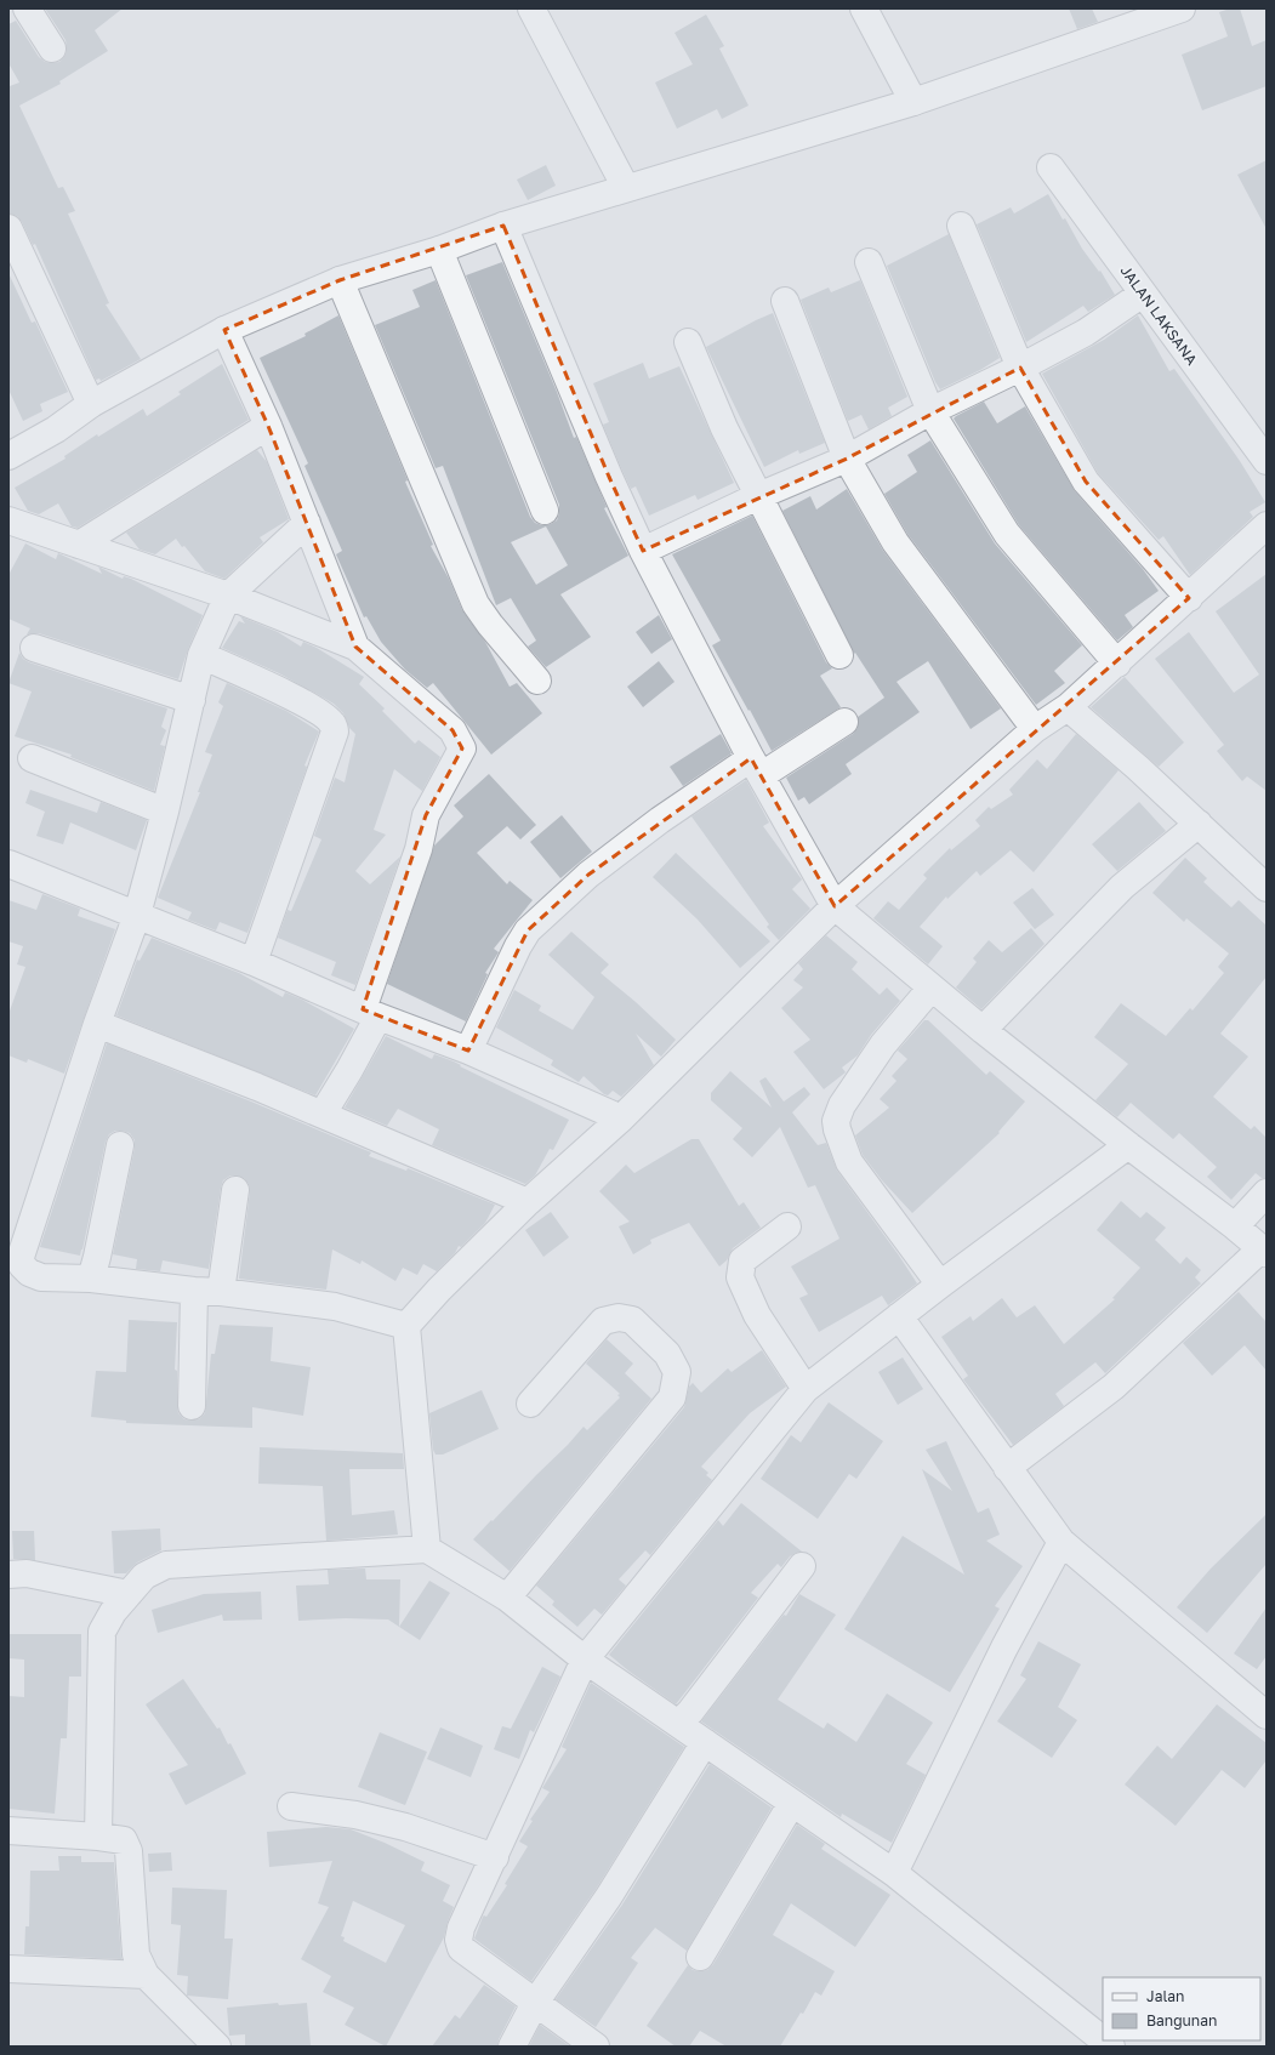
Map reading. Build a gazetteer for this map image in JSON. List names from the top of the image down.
{
  "streets": {
    "street": ["JALAN LAKSANA"]
  },
  "legend": ["Jalan", "Bangunan"]
}
